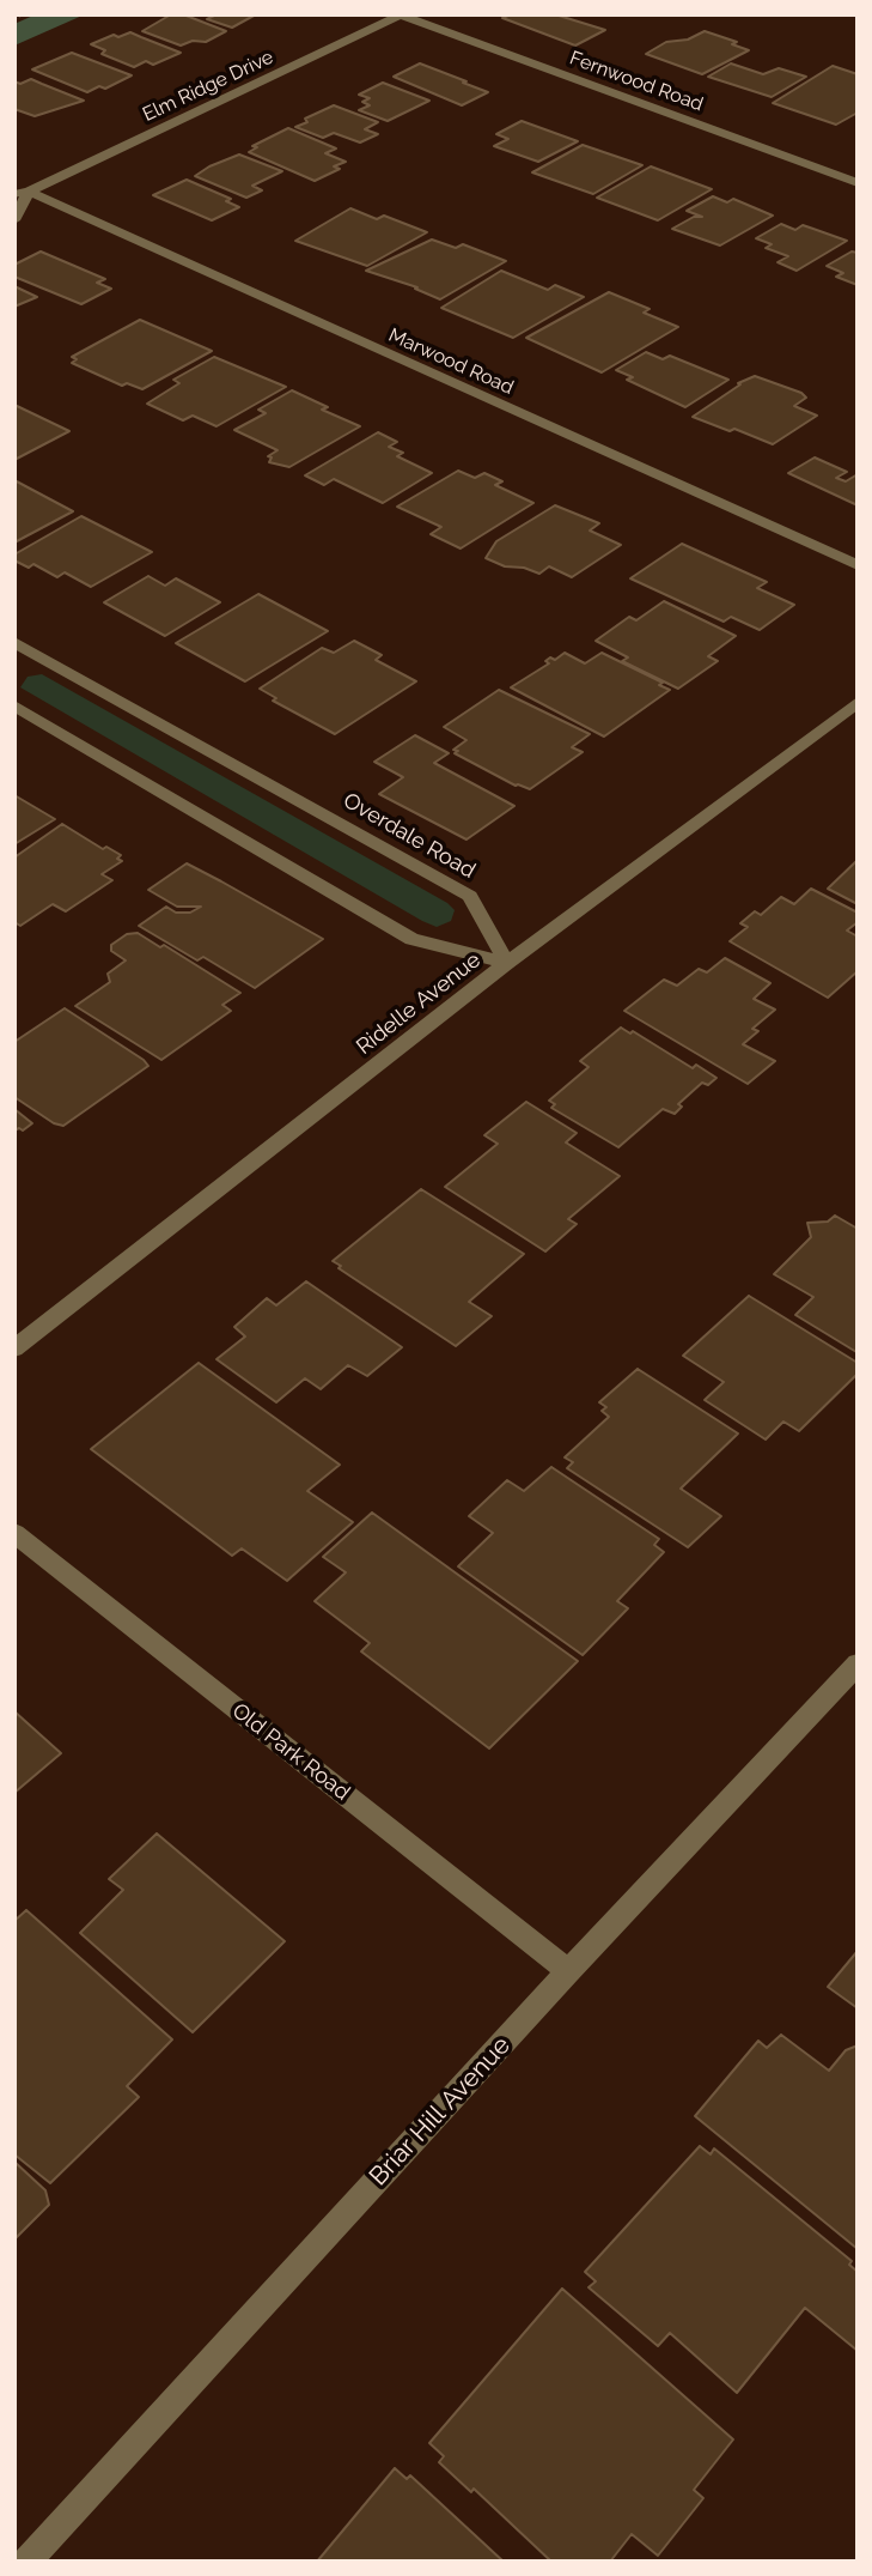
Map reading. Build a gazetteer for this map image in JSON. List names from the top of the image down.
{
  "streets": {
    "street": [
      "Fernwood Road",
      "Elm Ridge Drive",
      "Marwood Road",
      "Overdale Road",
      "Ridelle Avenue",
      "Old Park Road",
      "Briar Hill Avenue"
    ]
  },
  "crossings": [
    ["Fernwood Road", "Elm Ridge Drive"],
    ["Elm Ridge Drive", "Marwood Road"],
    ["Overdale Road", "Ridelle Avenue"],
    ["Old Park Road", "Briar Hill Avenue"]
  ]
}
